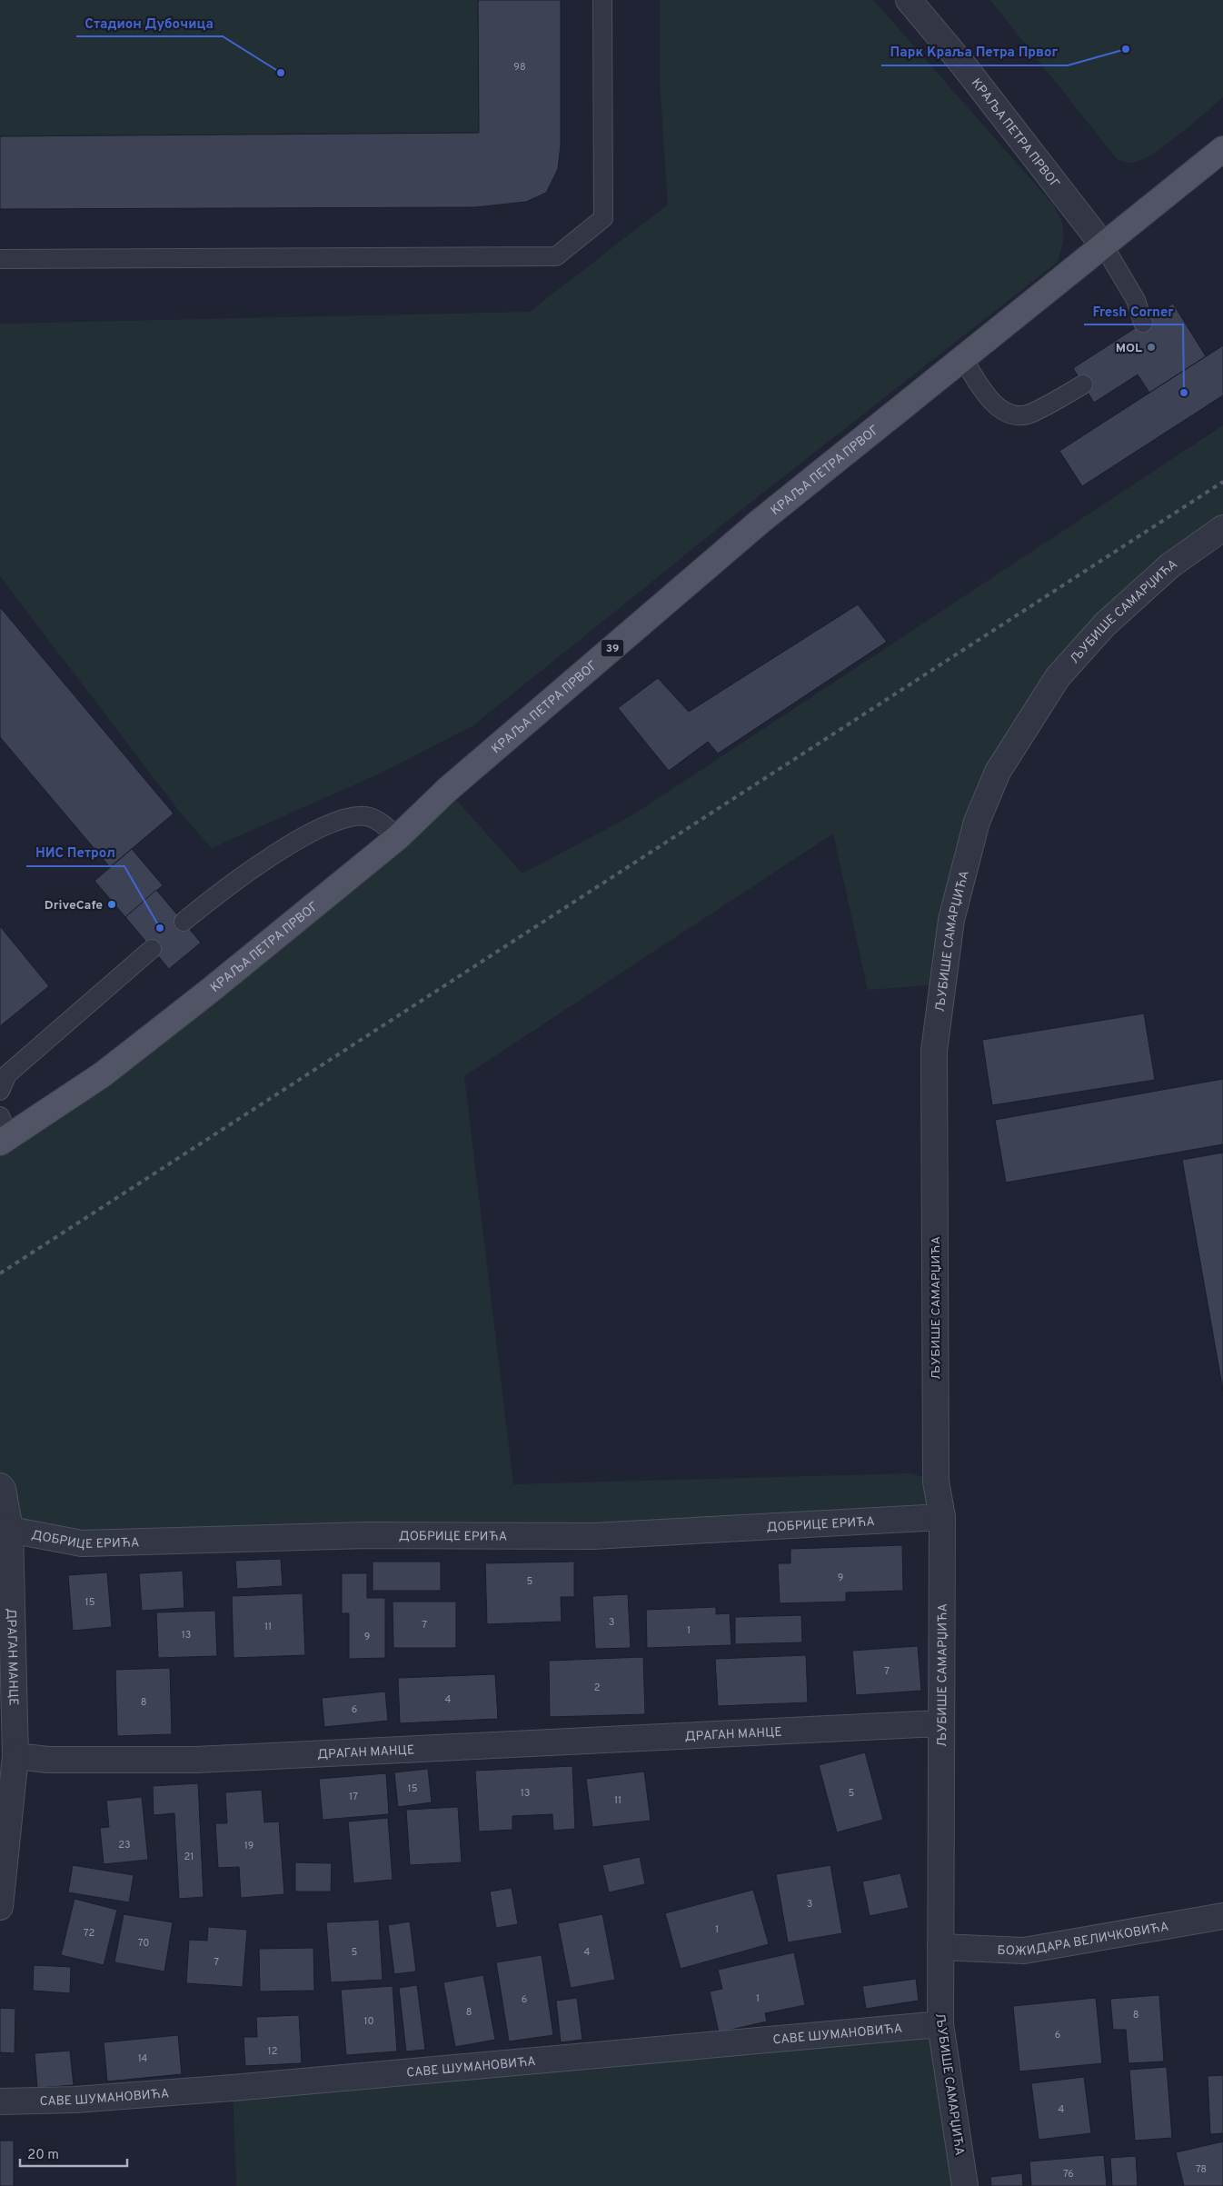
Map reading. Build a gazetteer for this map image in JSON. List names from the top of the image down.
{
  "streets": {
    "main road": ["КРАЉА ПЕТРА ПРВОГ", "39"],
    "street": [
      "ЉУБИШЕ САМАРЏИЋА",
      "ДОБРИЦЕ ЕРИЋА",
      "ДРАГАН МАНЦЕ",
      "БОЖИДАРА ВЕЛИЧКОВИЋА",
      "САВЕ ШУМАНОВИЋА"
    ]
  },
  "crossings": [
    ["ЉУБИШЕ САМАРЏИЋА", "ДОБРИЦЕ ЕРИЋА"],
    ["ЉУБИШЕ САМАРЏИЋА", "ДРАГАН МАНЦЕ"],
    ["ЉУБИШЕ САМАРЏИЋА", "БОЖИДАРА ВЕЛИЧКОВИЋА"],
    ["ЉУБИШЕ САМАРЏИЋА", "САВЕ ШУМАНОВИЋА"],
    ["ДОБРИЦЕ ЕРИЋА", "ДРАГАН МАНЦЕ"]
  ],
  "places": [
    "Парк Краља Петра Првог",
    "Стадион Дубочица",
    "MOL",
    "Fresh Corner",
    "DriveCafe",
    "НИС Петрол"
  ],
  "house_numbers": [
    "98",
    "9",
    "5",
    "15",
    "3",
    "7",
    "11",
    "1",
    "13",
    "9",
    "7",
    "2",
    "4",
    "8",
    "6",
    "15",
    "13",
    "5",
    "17",
    "11",
    "23",
    "19",
    "21",
    "3",
    "1",
    "72",
    "70",
    "5",
    "4",
    "7",
    "1",
    "6",
    "8",
    "8",
    "10",
    "6",
    "12",
    "14",
    "4",
    "78",
    "76"
  ],
  "scale_bar": "20 m"
}
